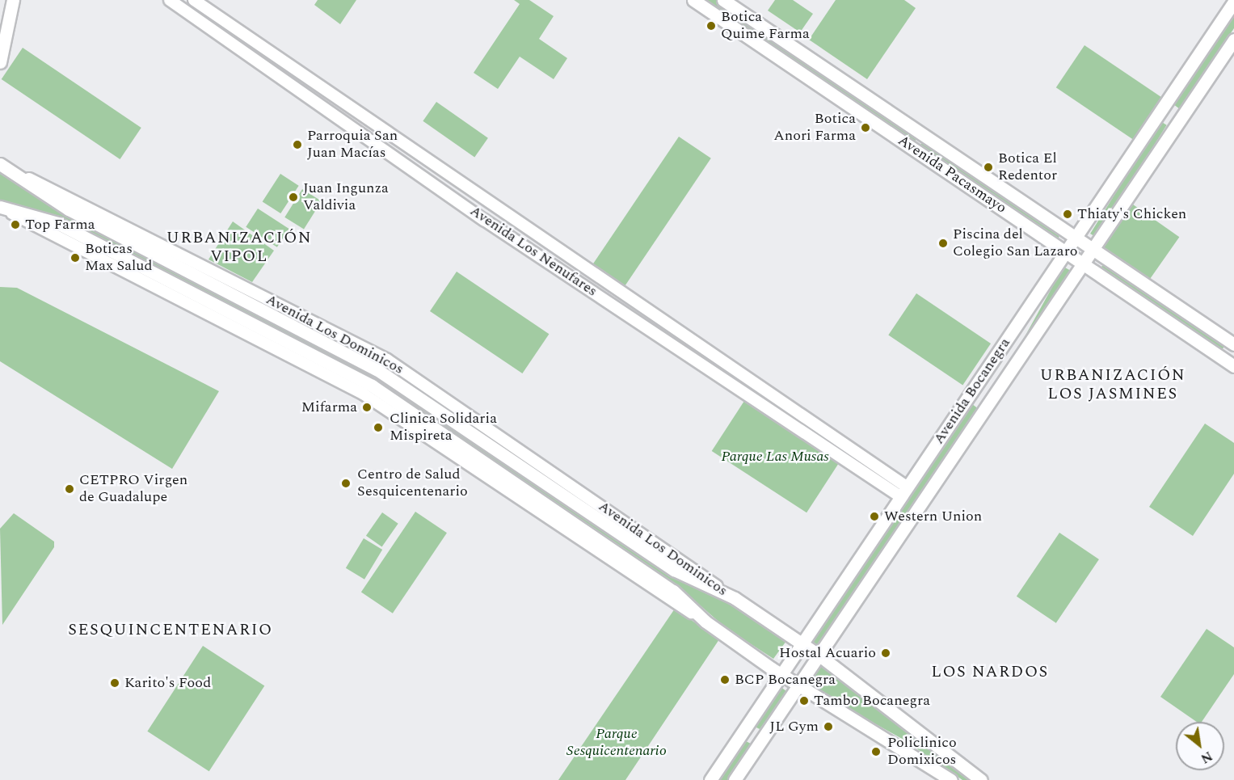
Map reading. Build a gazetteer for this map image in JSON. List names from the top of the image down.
{
  "streets": {
    "main road": ["Avenida Pacasmayo", "Avenida Los Dominicos", "Avenida Bocanegra"],
    "street": ["Avenida Los Nenufares"]
  },
  "crossings": [
    ["Avenida Pacasmayo", "Avenida Bocanegra"],
    ["Avenida Los Nenufares", "Avenida Bocanegra"],
    ["Avenida Los Dominicos", "Avenida Bocanegra"]
  ],
  "districts": [
    "URBANIZACIÓN VIPOL",
    "URBANIZACIÓN LOS JASMINES",
    "SESQUINCENTENARIO",
    "LOS NARDOS"
  ],
  "parks": ["Parque Las Musas", "Parque Sesquicentenario"],
  "places": [
    "Botica Quime Farma",
    "Botica Anori Farma",
    "Parroquia San Juan Macías",
    "Botica El Redentor",
    "Juan Ingunza Valdivia",
    "Thiaty's Chicken",
    "Top Farma",
    "Piscina del Colegio San Lazaro",
    "Boticas Max Salud",
    "Mifarma",
    "Clinica Solidaria Mispireta",
    "Centro de Salud Sesquicentenario",
    "CETPRO Virgen de Guadalupe",
    "Western Union",
    "Hostal Acuario",
    "BCP Bocanegra",
    "Karito's Food",
    "Tambo Bocanegra",
    "JL Gym",
    "Policlinico Domixicos"
  ],
  "north": "bottom right"
}
